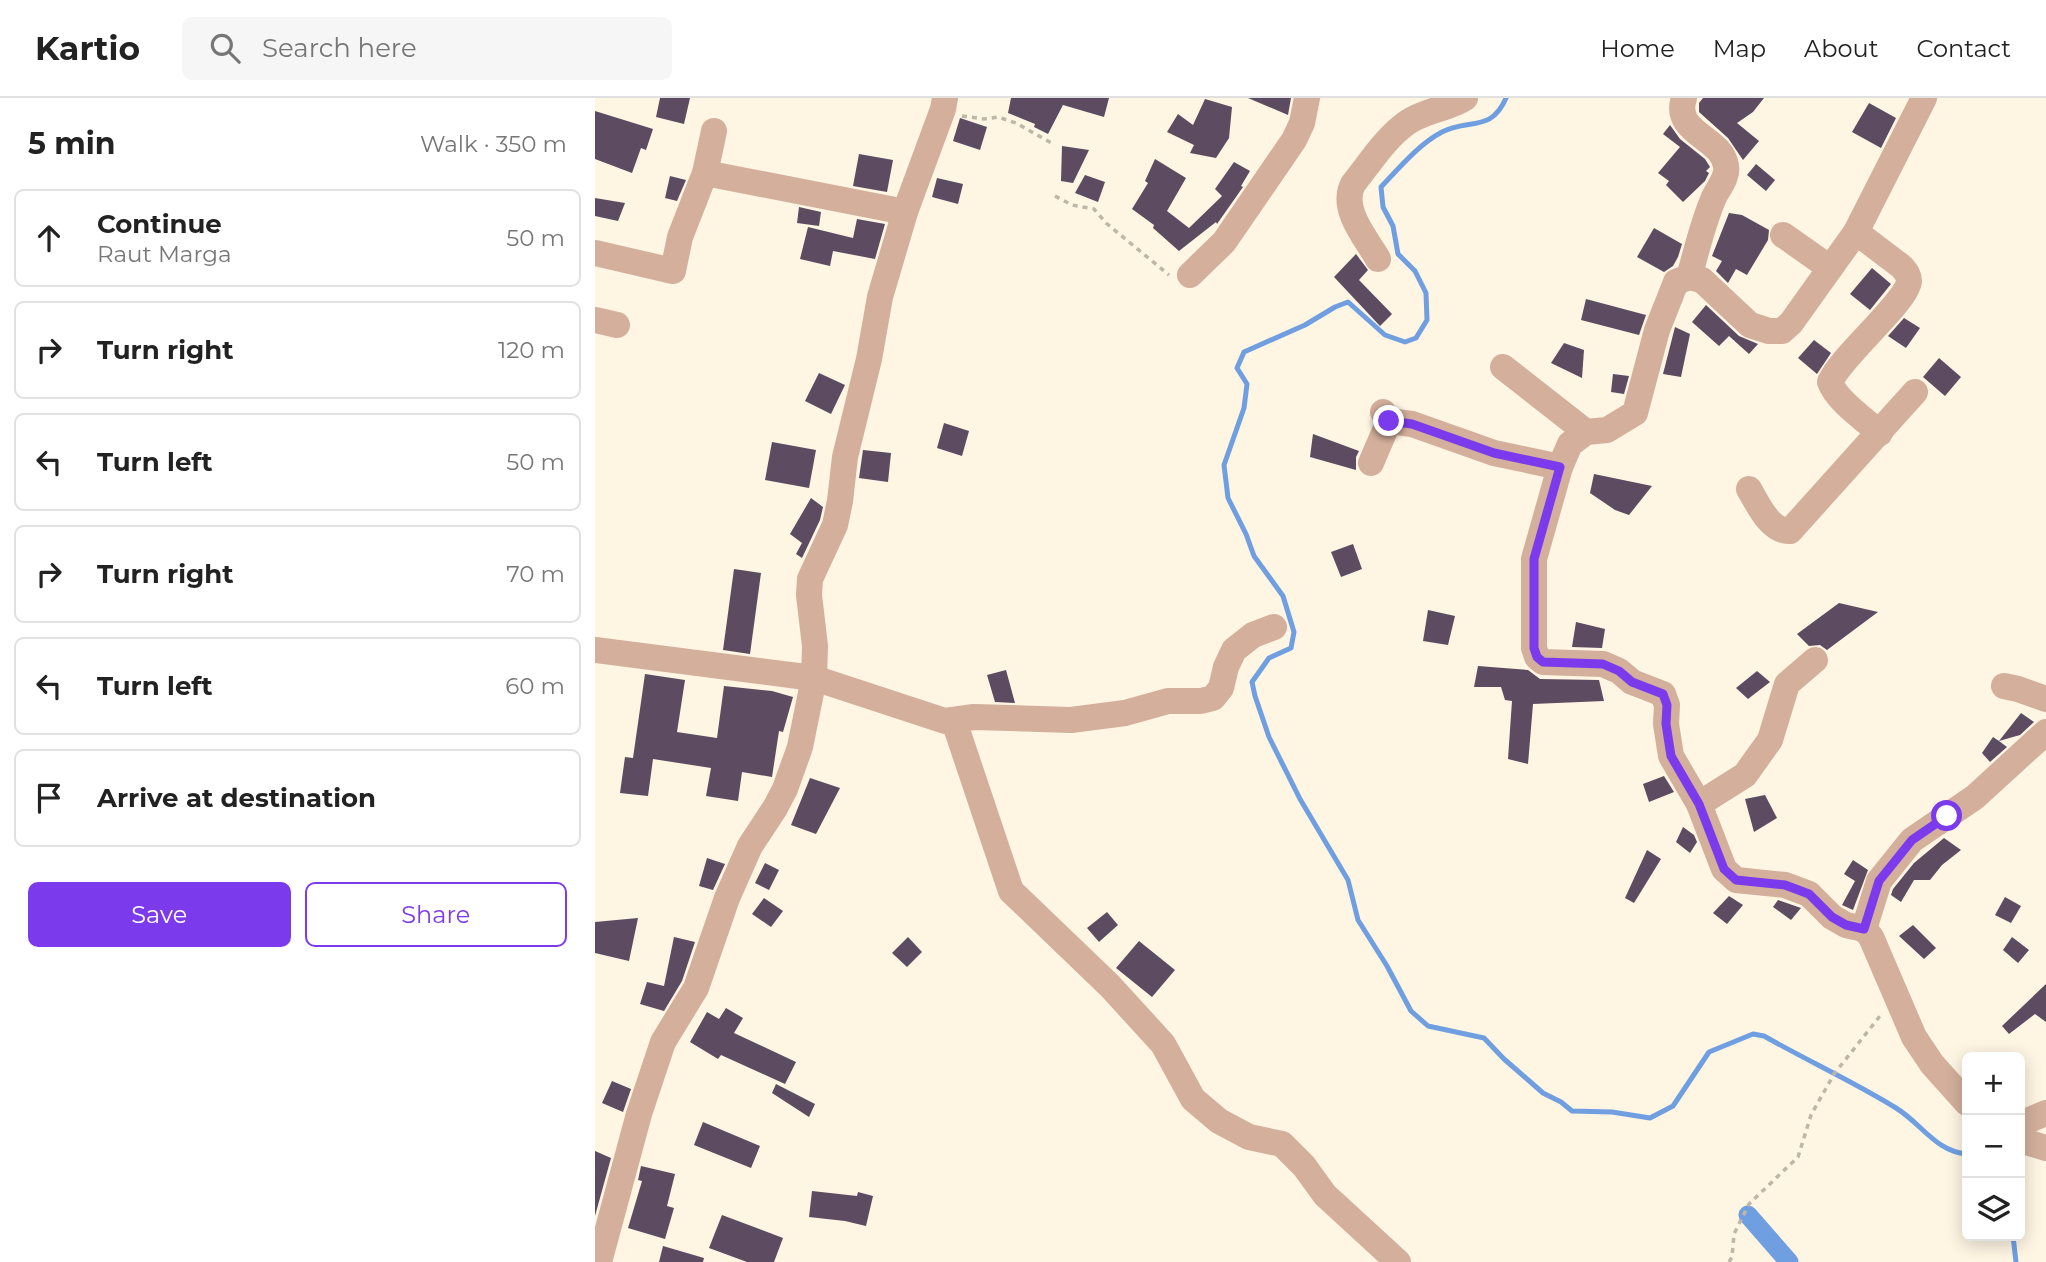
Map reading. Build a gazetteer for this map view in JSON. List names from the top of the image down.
{
  "page": {
    "header": "Kartio",
    "search": "Search here",
    "nav": [
      "Home",
      "Map",
      "About",
      "Contact"
    ],
    "heading": ["5 min", "Walk · 350 m"],
    "list": [
      ["Continue", "Raut Marga", "50 m"],
      ["Turn right", "120 m"],
      ["Turn left", "50 m"],
      ["Turn right", "70 m"],
      ["Turn left", "60 m"],
      "Arrive at destination"
    ],
    "buttons": ["Save", "Share"],
    "map_buttons": ["+", "−"]
  }
}
